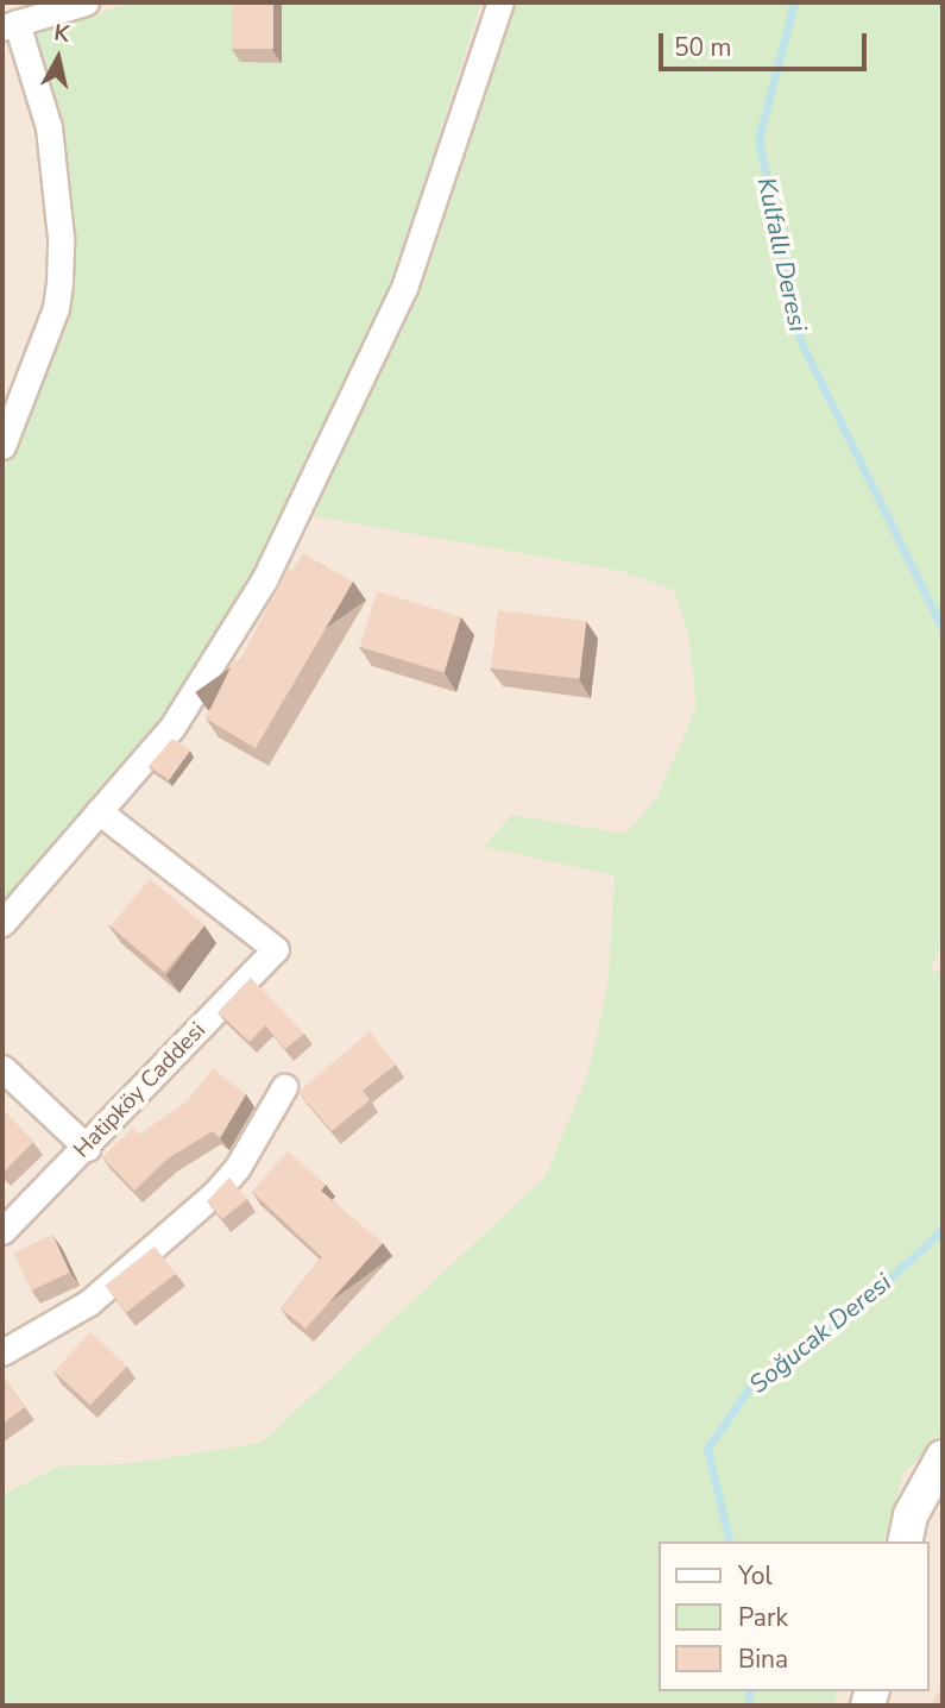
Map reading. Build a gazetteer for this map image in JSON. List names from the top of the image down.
{
  "streets": {
    "street": ["Hatipköy Caddesi"]
  },
  "water": ["Kulfallı Deresi", "Soğucak Deresi"],
  "legend": ["Yol", "Park", "Bina"],
  "scale_bar": "50 m",
  "north": "top"
}
